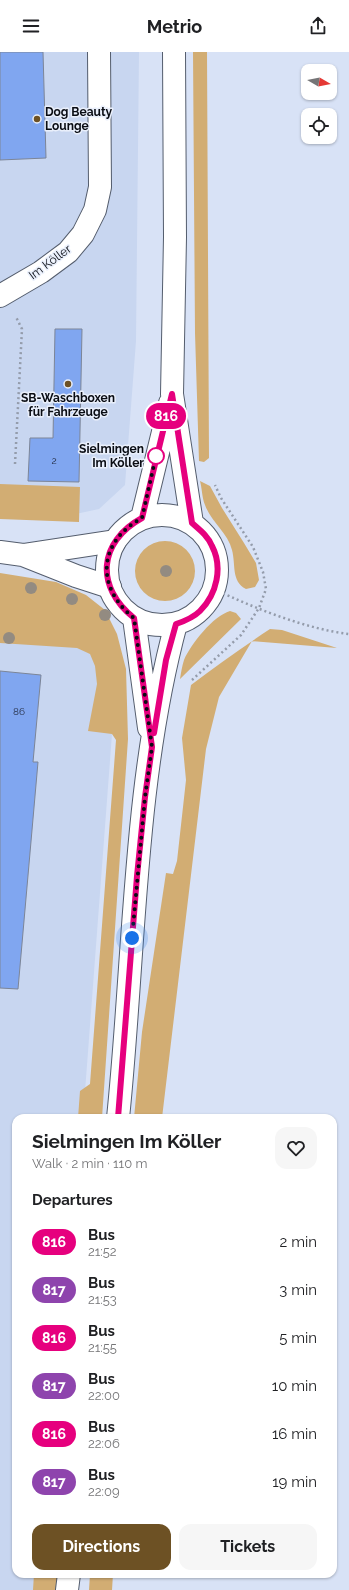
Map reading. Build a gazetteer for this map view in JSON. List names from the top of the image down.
{
  "streets": {
    "main road": ["Im Köller"]
  },
  "places": ["Dog Beauty Lounge", "SB-Waschboxen für Fahrzeuge", "Sielmingen Im Köller"],
  "lines": ["bus line 816"],
  "house_numbers": ["2", "86"],
  "north": "right",
  "page": {
    "header": "Metrio",
    "on_map": "816",
    "heading": [
      ["Sielmingen Im Köller", "Walk · 2 min · 110 m"],
      "Departures"
    ],
    "list": [
      {
        "mark": "816",
        "name": "Bus",
        "note": "21:52",
        "value": "2 min"
      },
      {
        "mark": "817",
        "name": "Bus",
        "note": "21:53",
        "value": "3 min"
      },
      {
        "mark": "816",
        "name": "Bus",
        "note": "21:55",
        "value": "5 min"
      },
      {
        "mark": "817",
        "name": "Bus",
        "note": "22:00",
        "value": "10 min"
      },
      {
        "mark": "816",
        "name": "Bus",
        "note": "22:06",
        "value": "16 min"
      },
      {
        "mark": "817",
        "name": "Bus",
        "note": "22:09",
        "value": "19 min"
      }
    ],
    "buttons": ["Directions", "Tickets"]
  }
}
